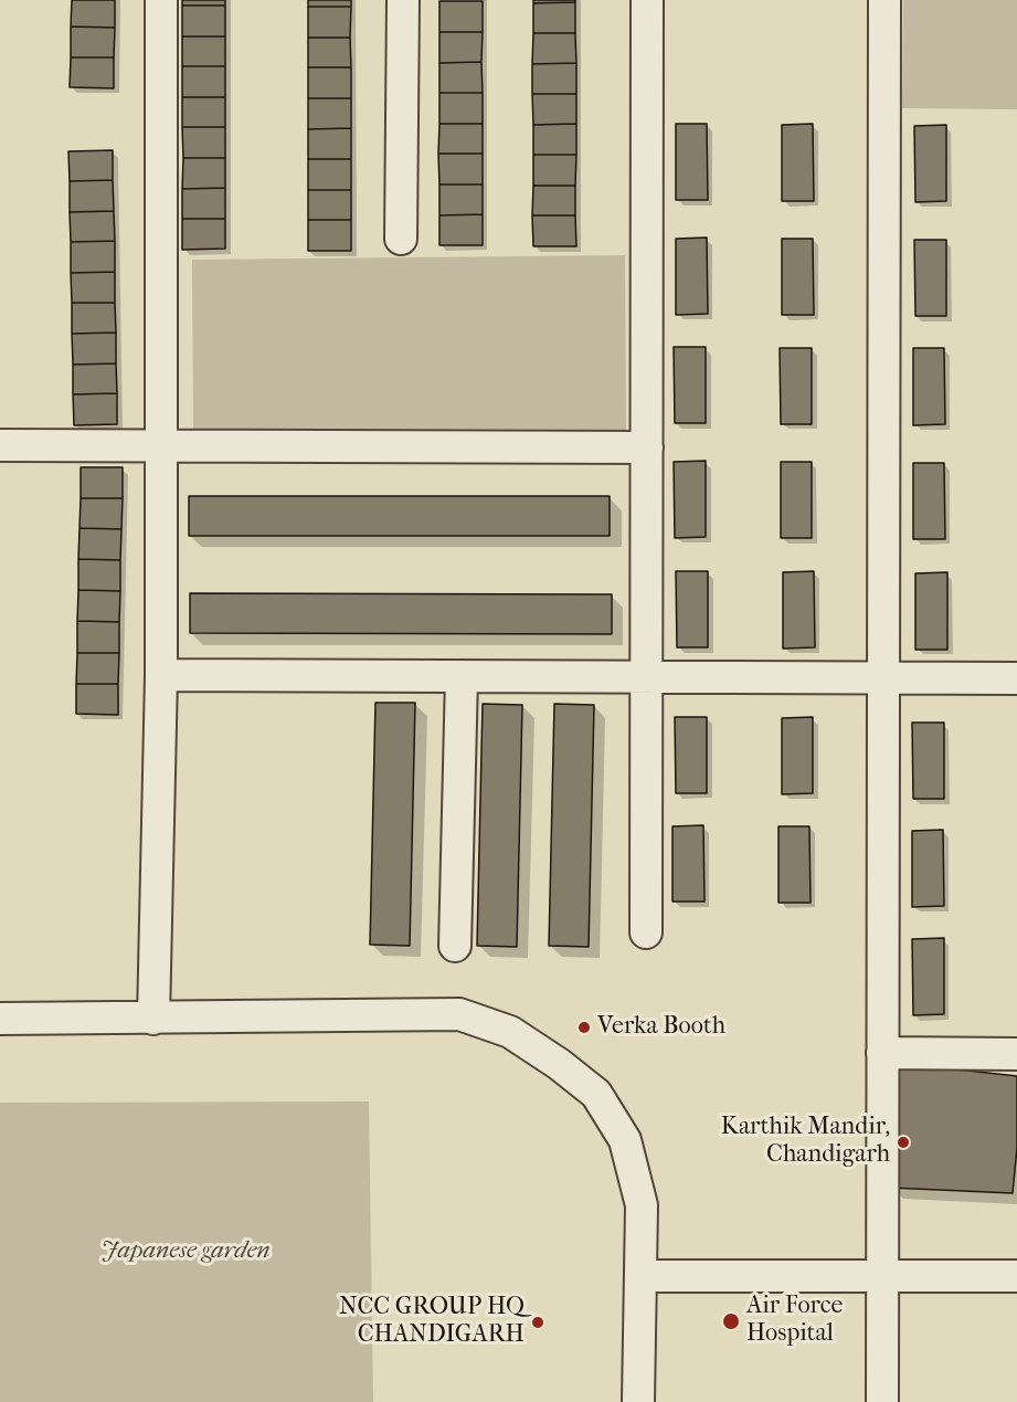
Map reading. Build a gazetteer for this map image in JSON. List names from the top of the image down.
{
  "parks": ["Japanese garden"],
  "places": [
    "Verka Booth",
    "Karthik Mandir, Chandigarh",
    "Air Force Hospital",
    "NCC GROUP HQ CHANDIGARH"
  ]
}
